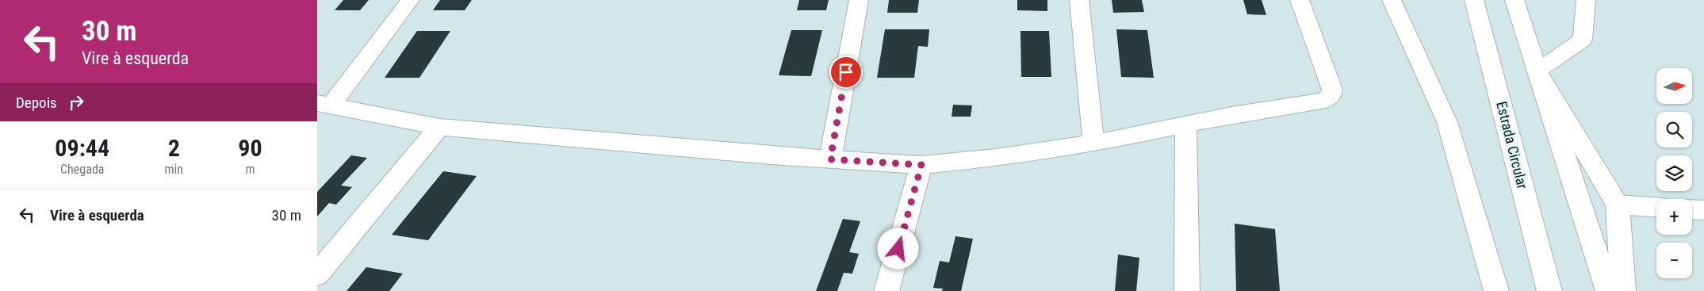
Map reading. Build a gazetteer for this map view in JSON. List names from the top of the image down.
{
  "streets": {
    "main road": ["Estrada Circular"]
  },
  "north": "right",
  "page": {
    "turn": ["30 m", "Vire à esquerda"],
    "map_buttons": ["+", "−"],
    "then": "Depois",
    "eta": [
      "09:44",
      "Chegada",
      "2",
      "min",
      "90",
      "m"
    ],
    "list": [
      {
        "name": "Vire à esquerda",
        "value": "30 m"
      }
    ]
  }
}
